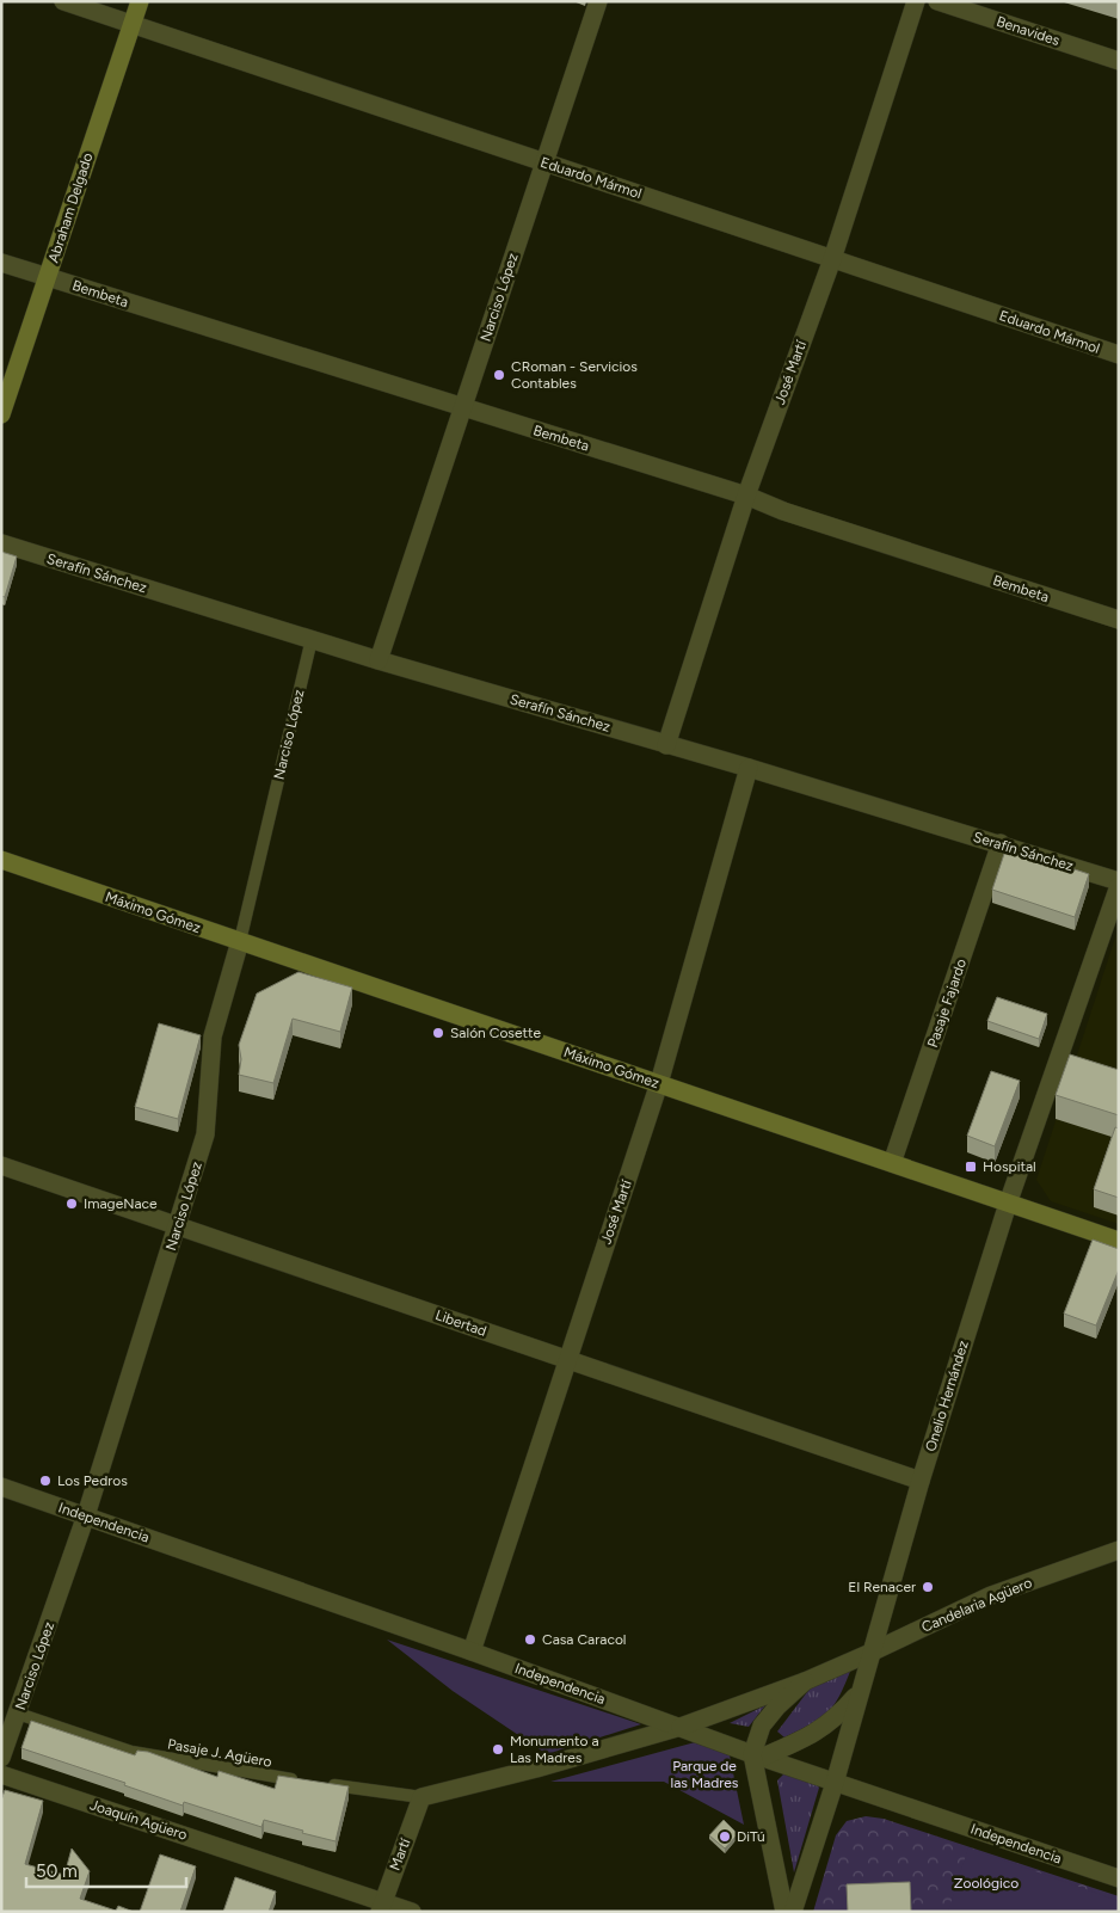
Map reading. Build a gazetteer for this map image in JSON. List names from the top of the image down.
{
  "streets": {
    "main road": ["Abraham Delgado", "Máximo Gómez"],
    "street": [
      "Benavides",
      "Eduardo Mármol",
      "Bembeta",
      "Narciso López",
      "José Martí",
      "Serafín Sánchez",
      "Pasaje Fajardo",
      "Libertad",
      "Onelio Hernández",
      "Independencia",
      "Candelaria Agüero",
      "Joaquín Agüero",
      "Martí"
    ],
    "lane": ["Pasaje J. Agüero"]
  },
  "crossings": [
    ["Eduardo Mármol", "Abraham Delgado"],
    ["Eduardo Mármol", "Narciso López"],
    ["Eduardo Mármol", "José Martí"],
    ["Abraham Delgado", "Bembeta"],
    ["Bembeta", "Narciso López"],
    ["Bembeta", "José Martí"],
    ["Narciso López", "Serafín Sánchez"],
    ["Narciso López", "Máximo Gómez"],
    ["Narciso López", "Libertad"],
    ["Narciso López", "Independencia"],
    ["Narciso López", "Pasaje J. Agüero"],
    ["José Martí", "Serafín Sánchez"],
    ["José Martí", "Máximo Gómez"],
    ["José Martí", "Libertad"],
    ["José Martí", "Independencia"],
    ["Serafín Sánchez", "Pasaje Fajardo"],
    ["Máximo Gómez", "Pasaje Fajardo"],
    ["Máximo Gómez", "Onelio Hernández"],
    ["Libertad", "Onelio Hernández"],
    ["Onelio Hernández", "Independencia"],
    ["Onelio Hernández", "Candelaria Agüero"],
    ["Pasaje J. Agüero", "Martí"],
    ["Joaquín Agüero", "Martí"]
  ],
  "parks": ["Parque de las Madres", "Zoológico"],
  "places": {
    "other": [
      "CRoman - Servicios Contables",
      "Salón Cosette",
      "ImageNace",
      "Los Pedros",
      "El Renacer",
      "Casa Caracol",
      "Monumento a Las Madres",
      "DiTú"
    ],
    "transit": ["Hospital"]
  },
  "scale_bar": "50 m"
}
